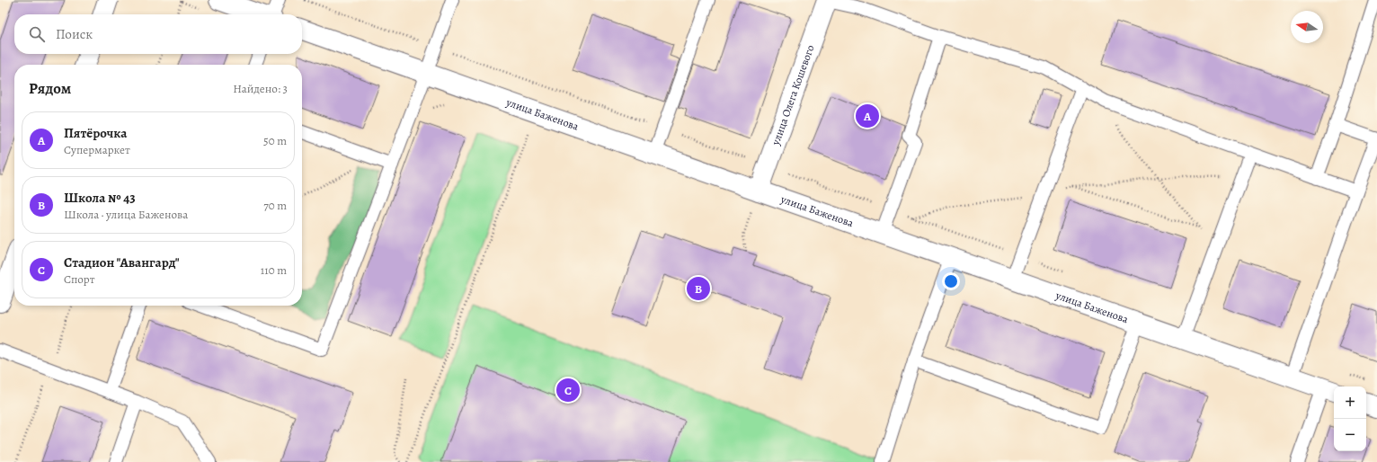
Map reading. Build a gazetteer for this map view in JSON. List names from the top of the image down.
{
  "streets": {
    "street": ["улица Олега Кошевого", "улица Баженова"]
  },
  "crossings": [
    ["улица Олега Кошевого", "улица Баженова"]
  ],
  "north": "left",
  "page": {
    "search": "Поиск",
    "heading": ["Рядом", "Найдено: 3"],
    "pins": ["A", "B", "C"],
    "list": [
      {
        "mark": "A",
        "name": "Пятёрочка",
        "note": "Супермаркет",
        "value": "50 m"
      },
      {
        "mark": "B",
        "name": "Школа № 43",
        "note": "Школа · улица Баженова",
        "value": "70 m"
      },
      {
        "mark": "C",
        "name": "Стадион \"Авангард\"",
        "note": "Спорт",
        "value": "110 m"
      }
    ],
    "map_buttons": ["+", "−"]
  }
}
